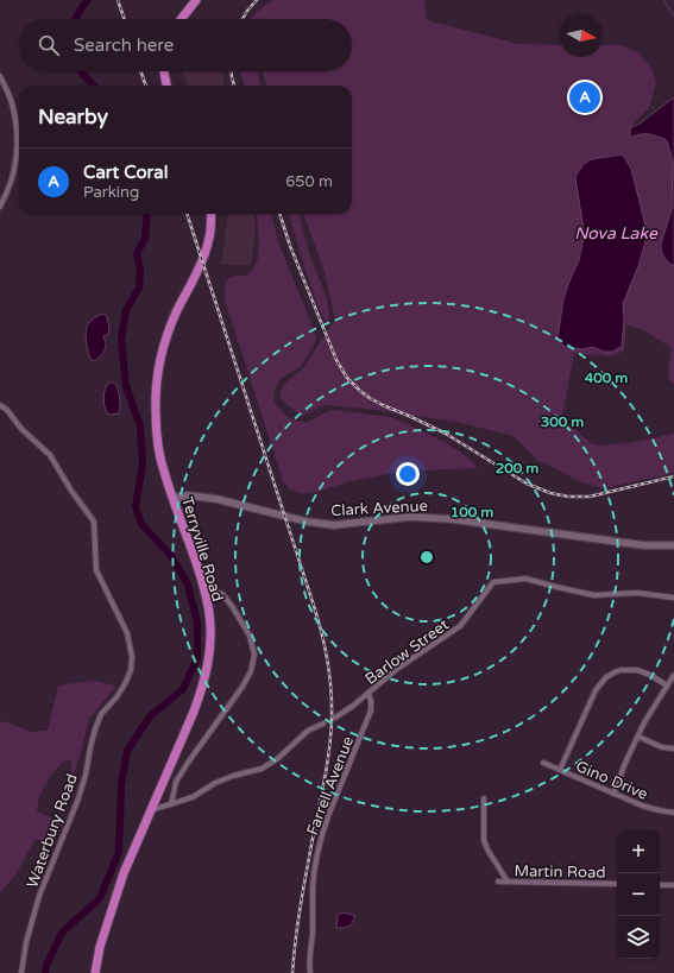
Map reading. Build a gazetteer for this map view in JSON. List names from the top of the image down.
{
  "streets": {
    "highway": ["Terryville Road"],
    "main road": ["Clark Avenue"],
    "street": [
      "Barlow Street",
      "Gino Drive",
      "Farrell Avenue",
      "Waterbury Road",
      "Martin Road"
    ]
  },
  "crossings": [
    ["Clark Avenue", "Terryville Road"],
    ["Barlow Street", "Farrell Avenue"]
  ],
  "water": ["Nova Lake"],
  "north": "right",
  "page": {
    "search": "Search here",
    "pins": "A",
    "heading": "Nearby",
    "list": [
      {
        "mark": "A",
        "name": "Cart Coral",
        "note": "Parking",
        "value": "650 m"
      }
    ],
    "map_buttons": ["+", "−"]
  },
  "rings": [
    "400 m",
    "300 m",
    "200 m",
    "100 m"
  ]
}
